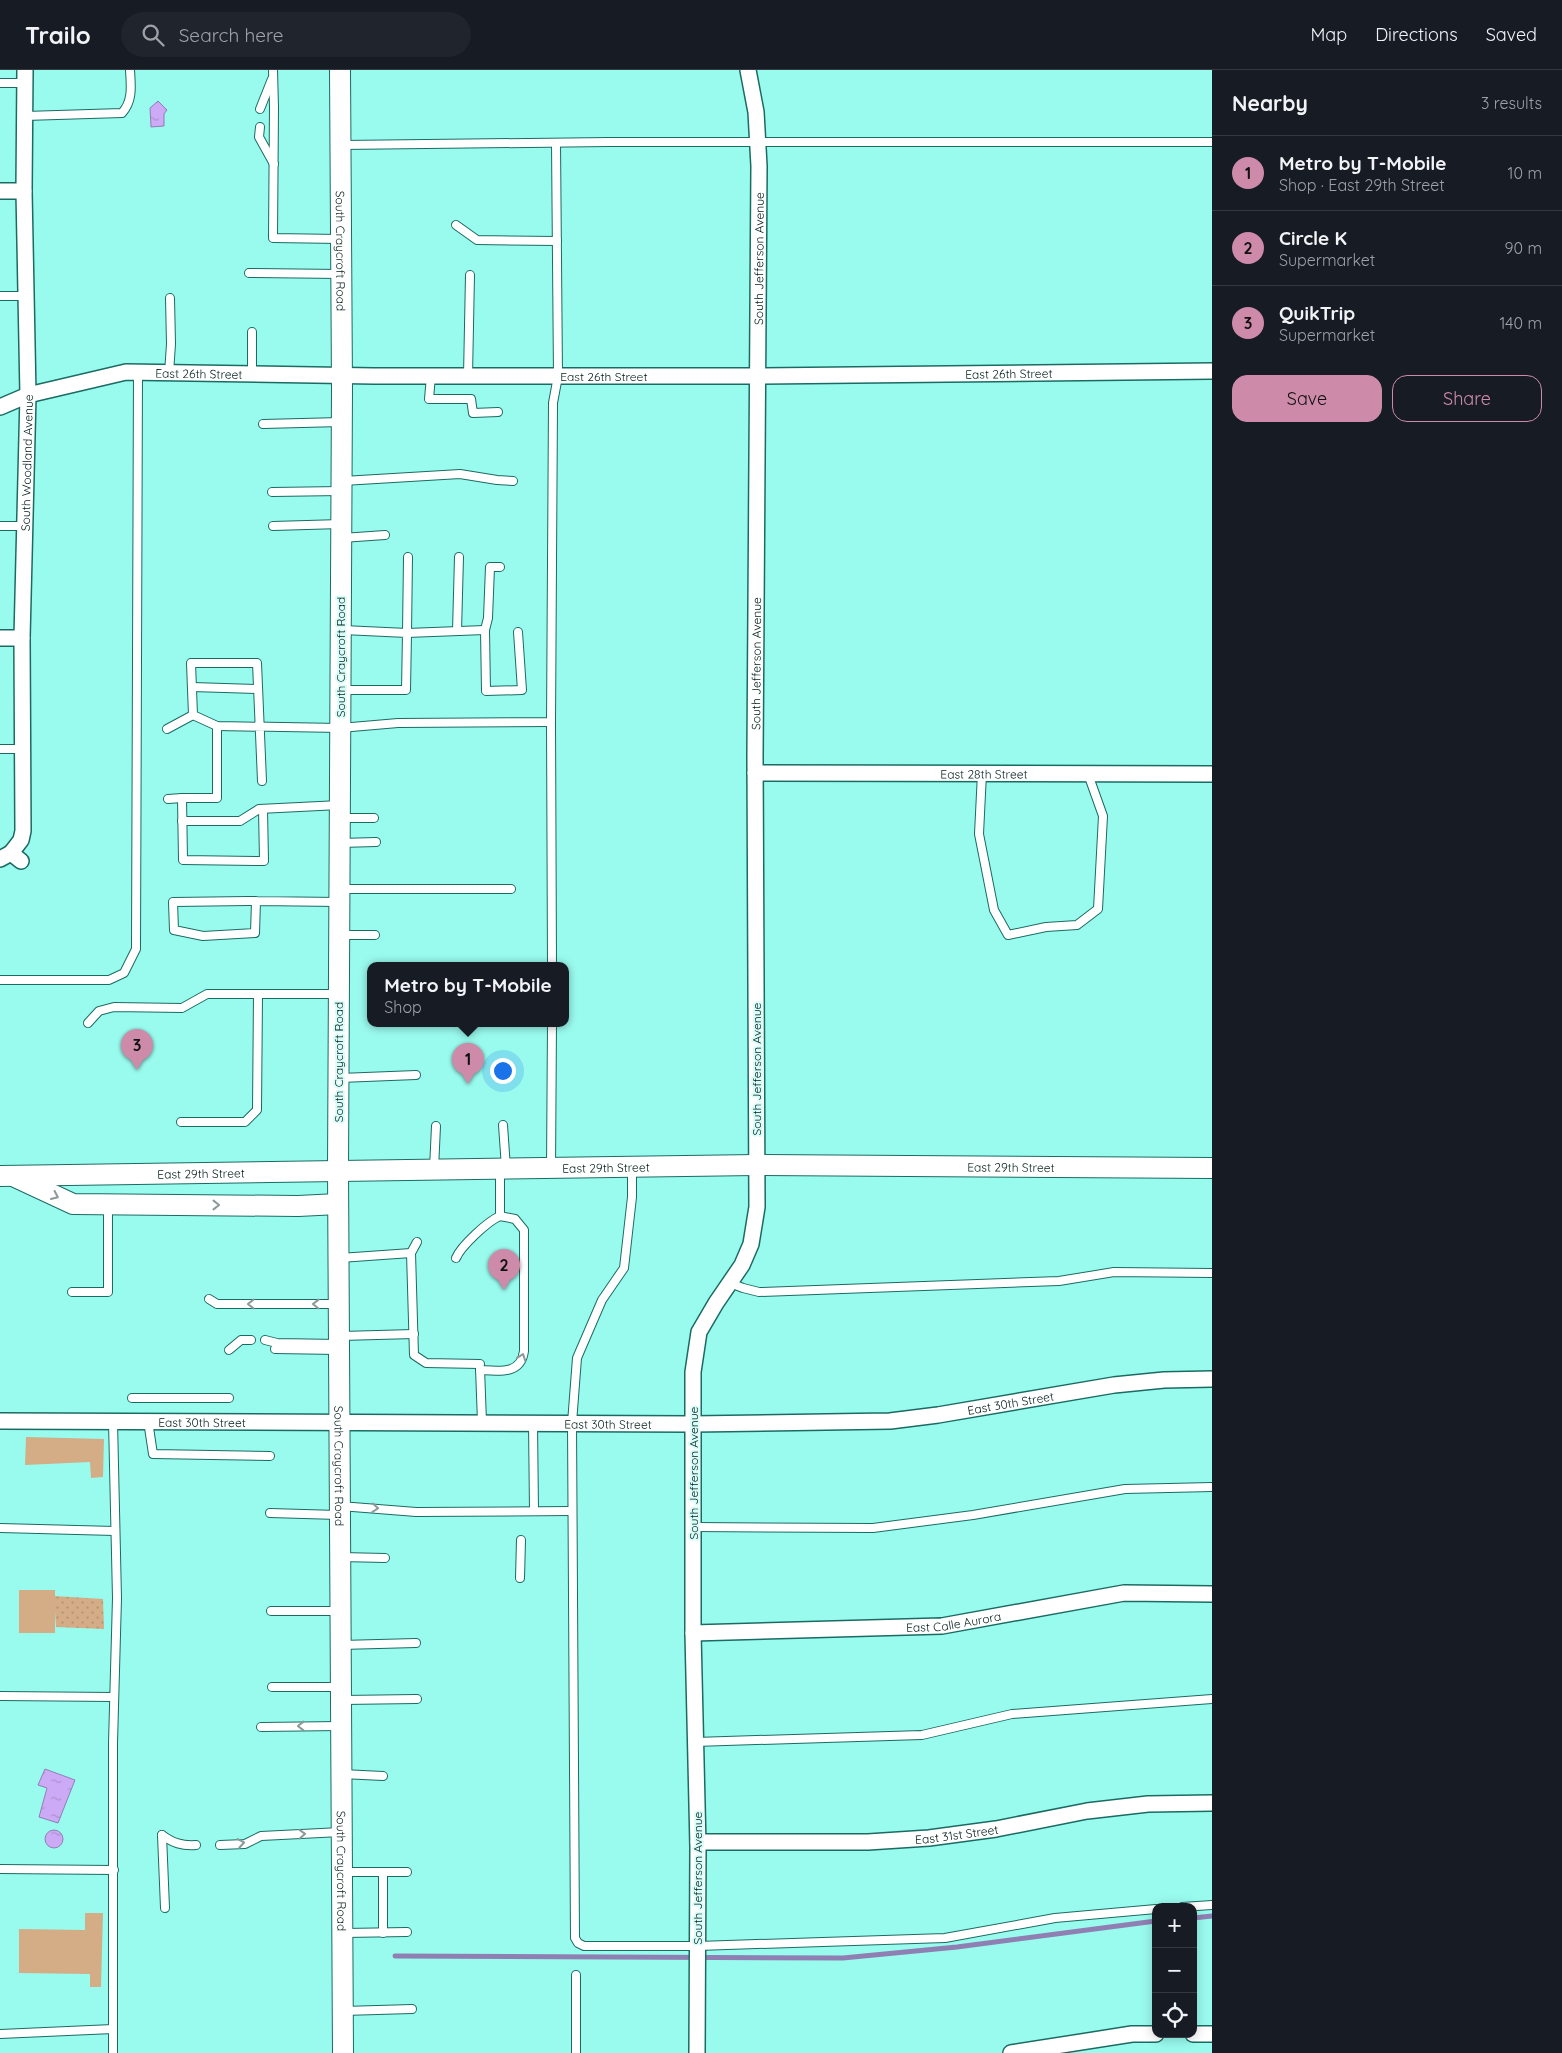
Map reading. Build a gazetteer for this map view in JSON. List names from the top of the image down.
{
  "streets": {
    "main road": ["South Craycroft Road", "East 29th Street"],
    "street": [
      "South Jefferson Avenue",
      "East 26th Street",
      "South Woodland Avenue",
      "East 28th Street",
      "East 30th Street",
      "East Calle Aurora",
      "East 31st Street"
    ]
  },
  "crossings": [
    ["South Craycroft Road", "East 26th Street"],
    ["South Craycroft Road", "East 29th Street"],
    ["South Craycroft Road", "East 30th Street"],
    ["South Jefferson Avenue", "East 26th Street"],
    ["South Jefferson Avenue", "East 28th Street"],
    ["South Jefferson Avenue", "East 29th Street"],
    ["South Jefferson Avenue", "East 30th Street"],
    ["South Jefferson Avenue", "East Calle Aurora"],
    ["South Jefferson Avenue", "East 31st Street"],
    ["East 26th Street", "South Woodland Avenue"]
  ],
  "page": {
    "header": "Trailo",
    "search": "Search here",
    "nav": ["Map", "Directions", "Saved"],
    "heading": ["Nearby", "3 results"],
    "list": [
      {
        "mark": "1",
        "name": "Metro by T-Mobile",
        "note": "Shop · East 29th Street",
        "value": "10 m"
      },
      {
        "mark": "2",
        "name": "Circle K",
        "note": "Supermarket",
        "value": "90 m"
      },
      {
        "mark": "3",
        "name": "QuikTrip",
        "note": "Supermarket",
        "value": "140 m"
      }
    ],
    "buttons": ["Save", "Share"],
    "popup": ["Metro by T-Mobile", "Shop"],
    "pins": ["3", "1", "2"],
    "map_buttons": ["+", "−"]
  }
}
